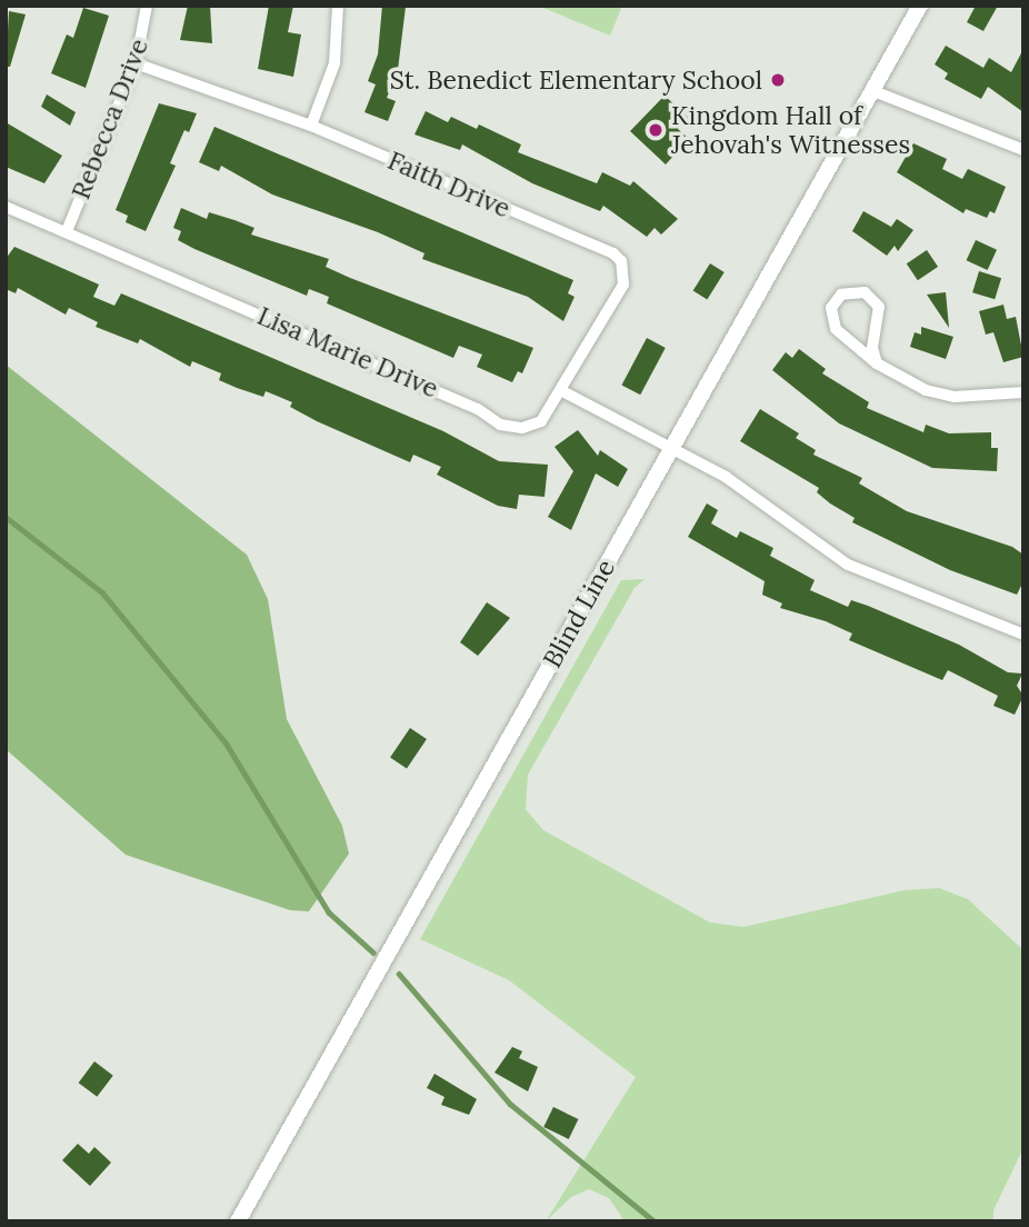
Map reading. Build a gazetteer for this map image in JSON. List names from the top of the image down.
{
  "streets": {
    "street": [
      "Rebecca Drive",
      "Faith Drive",
      "Lisa Marie Drive",
      "Blind Line"
    ]
  },
  "crossings": [
    ["Rebecca Drive", "Faith Drive"],
    ["Rebecca Drive", "Lisa Marie Drive"],
    ["Faith Drive", "Lisa Marie Drive"]
  ],
  "places": ["St. Benedict Elementary School", "Kingdom Hall of Jehovah's Witnesses"]
}
